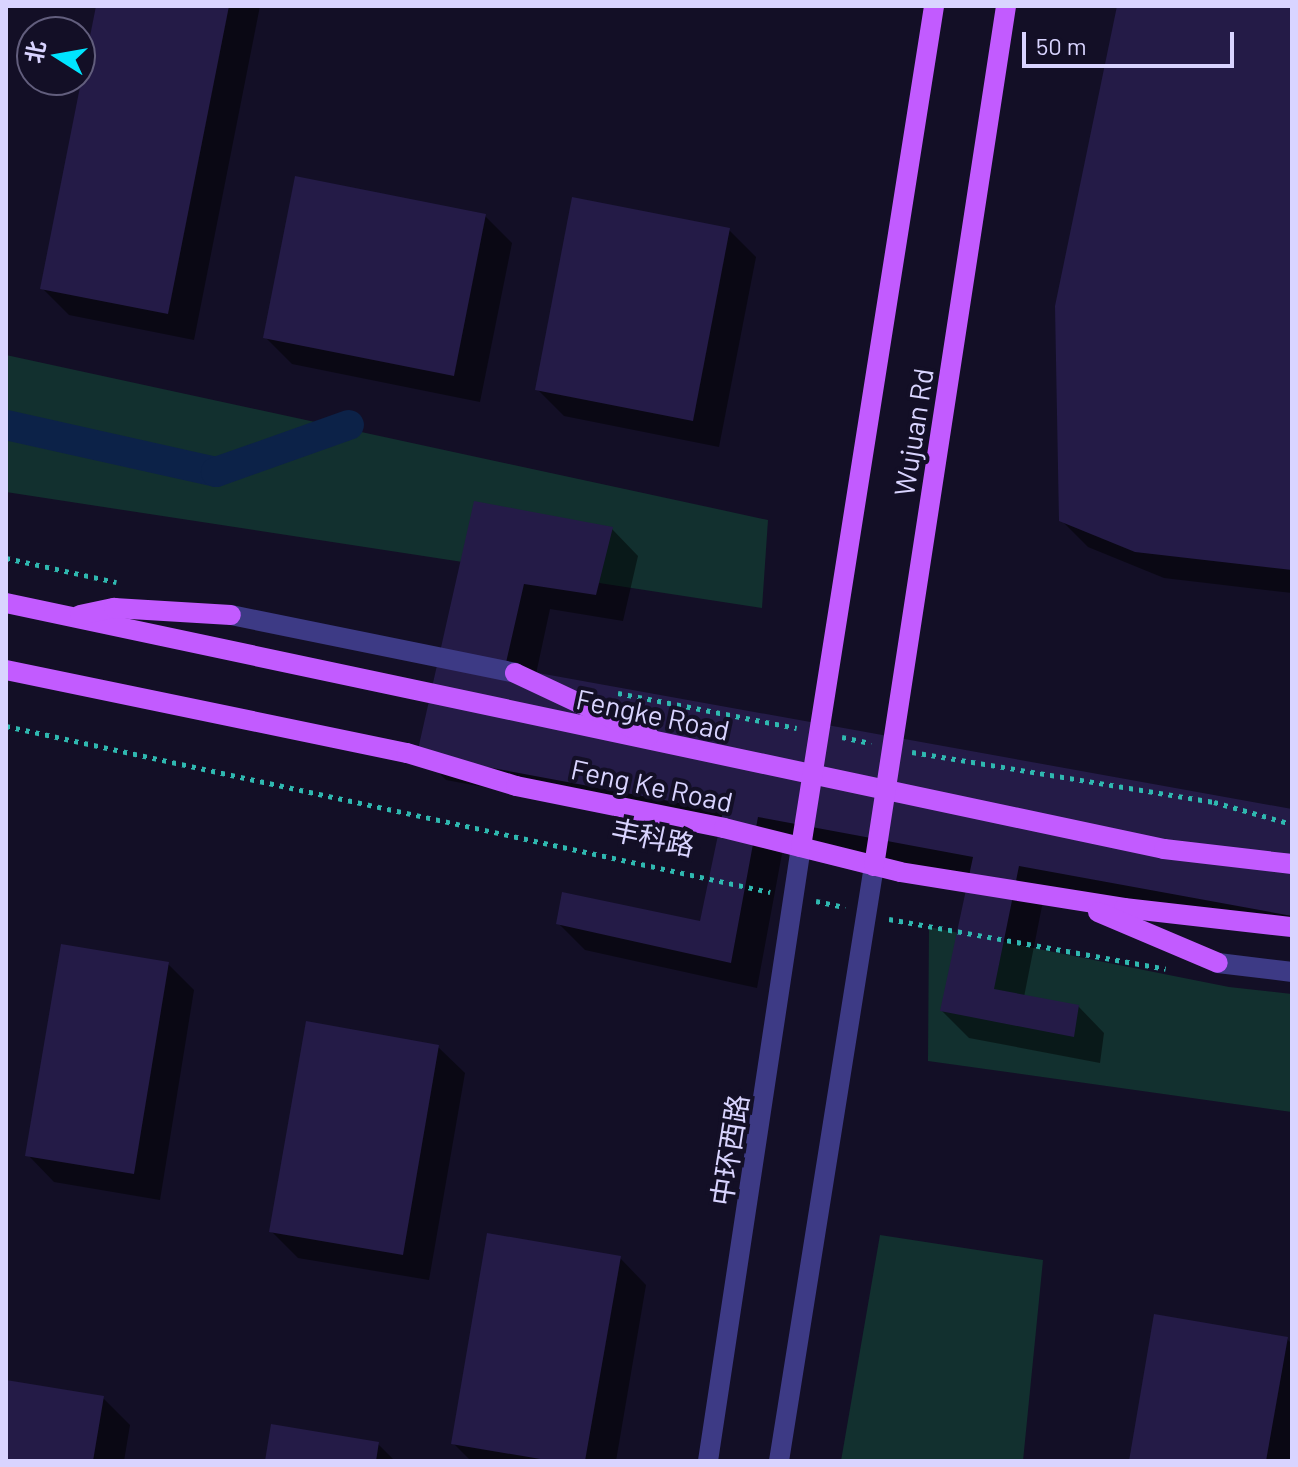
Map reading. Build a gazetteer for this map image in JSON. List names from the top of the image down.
{
  "streets": {
    "main road": ["Wujuan Rd", "Fengke Road", "Feng Ke Road"],
    "street": ["中环西路"],
    "path": ["丰科路"]
  },
  "crossings": [
    ["Wujuan Rd", "Fengke Road"],
    ["Wujuan Rd", "Feng Ke Road"],
    ["Wujuan Rd", "中环西路"],
    ["Feng Ke Road", "中环西路"],
    ["丰科路", "中环西路"]
  ],
  "scale_bar": "50 m",
  "north": "left"
}
